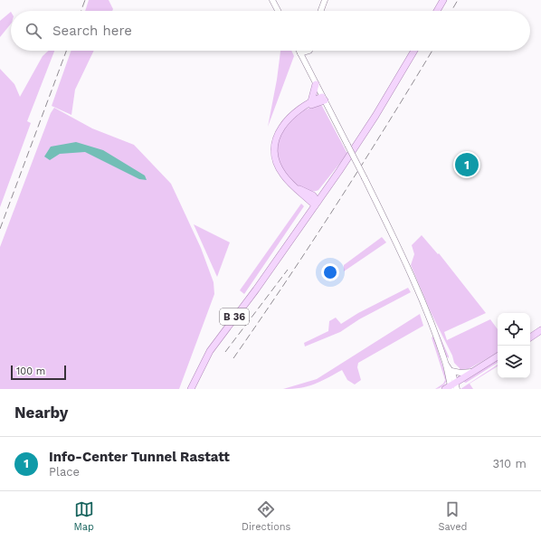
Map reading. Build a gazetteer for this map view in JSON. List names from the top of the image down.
{
  "streets": {
    "main road": ["B 36"]
  },
  "scale_bar": "100 m",
  "page": {
    "search": "Search here",
    "pins": "1",
    "scale": "100 m",
    "heading": "Nearby",
    "list": [
      {
        "mark": "1",
        "name": "Info-Center Tunnel Rastatt",
        "note": "Place",
        "value": "310 m"
      }
    ],
    "nav": ["Map", "Directions", "Saved"]
  }
}
